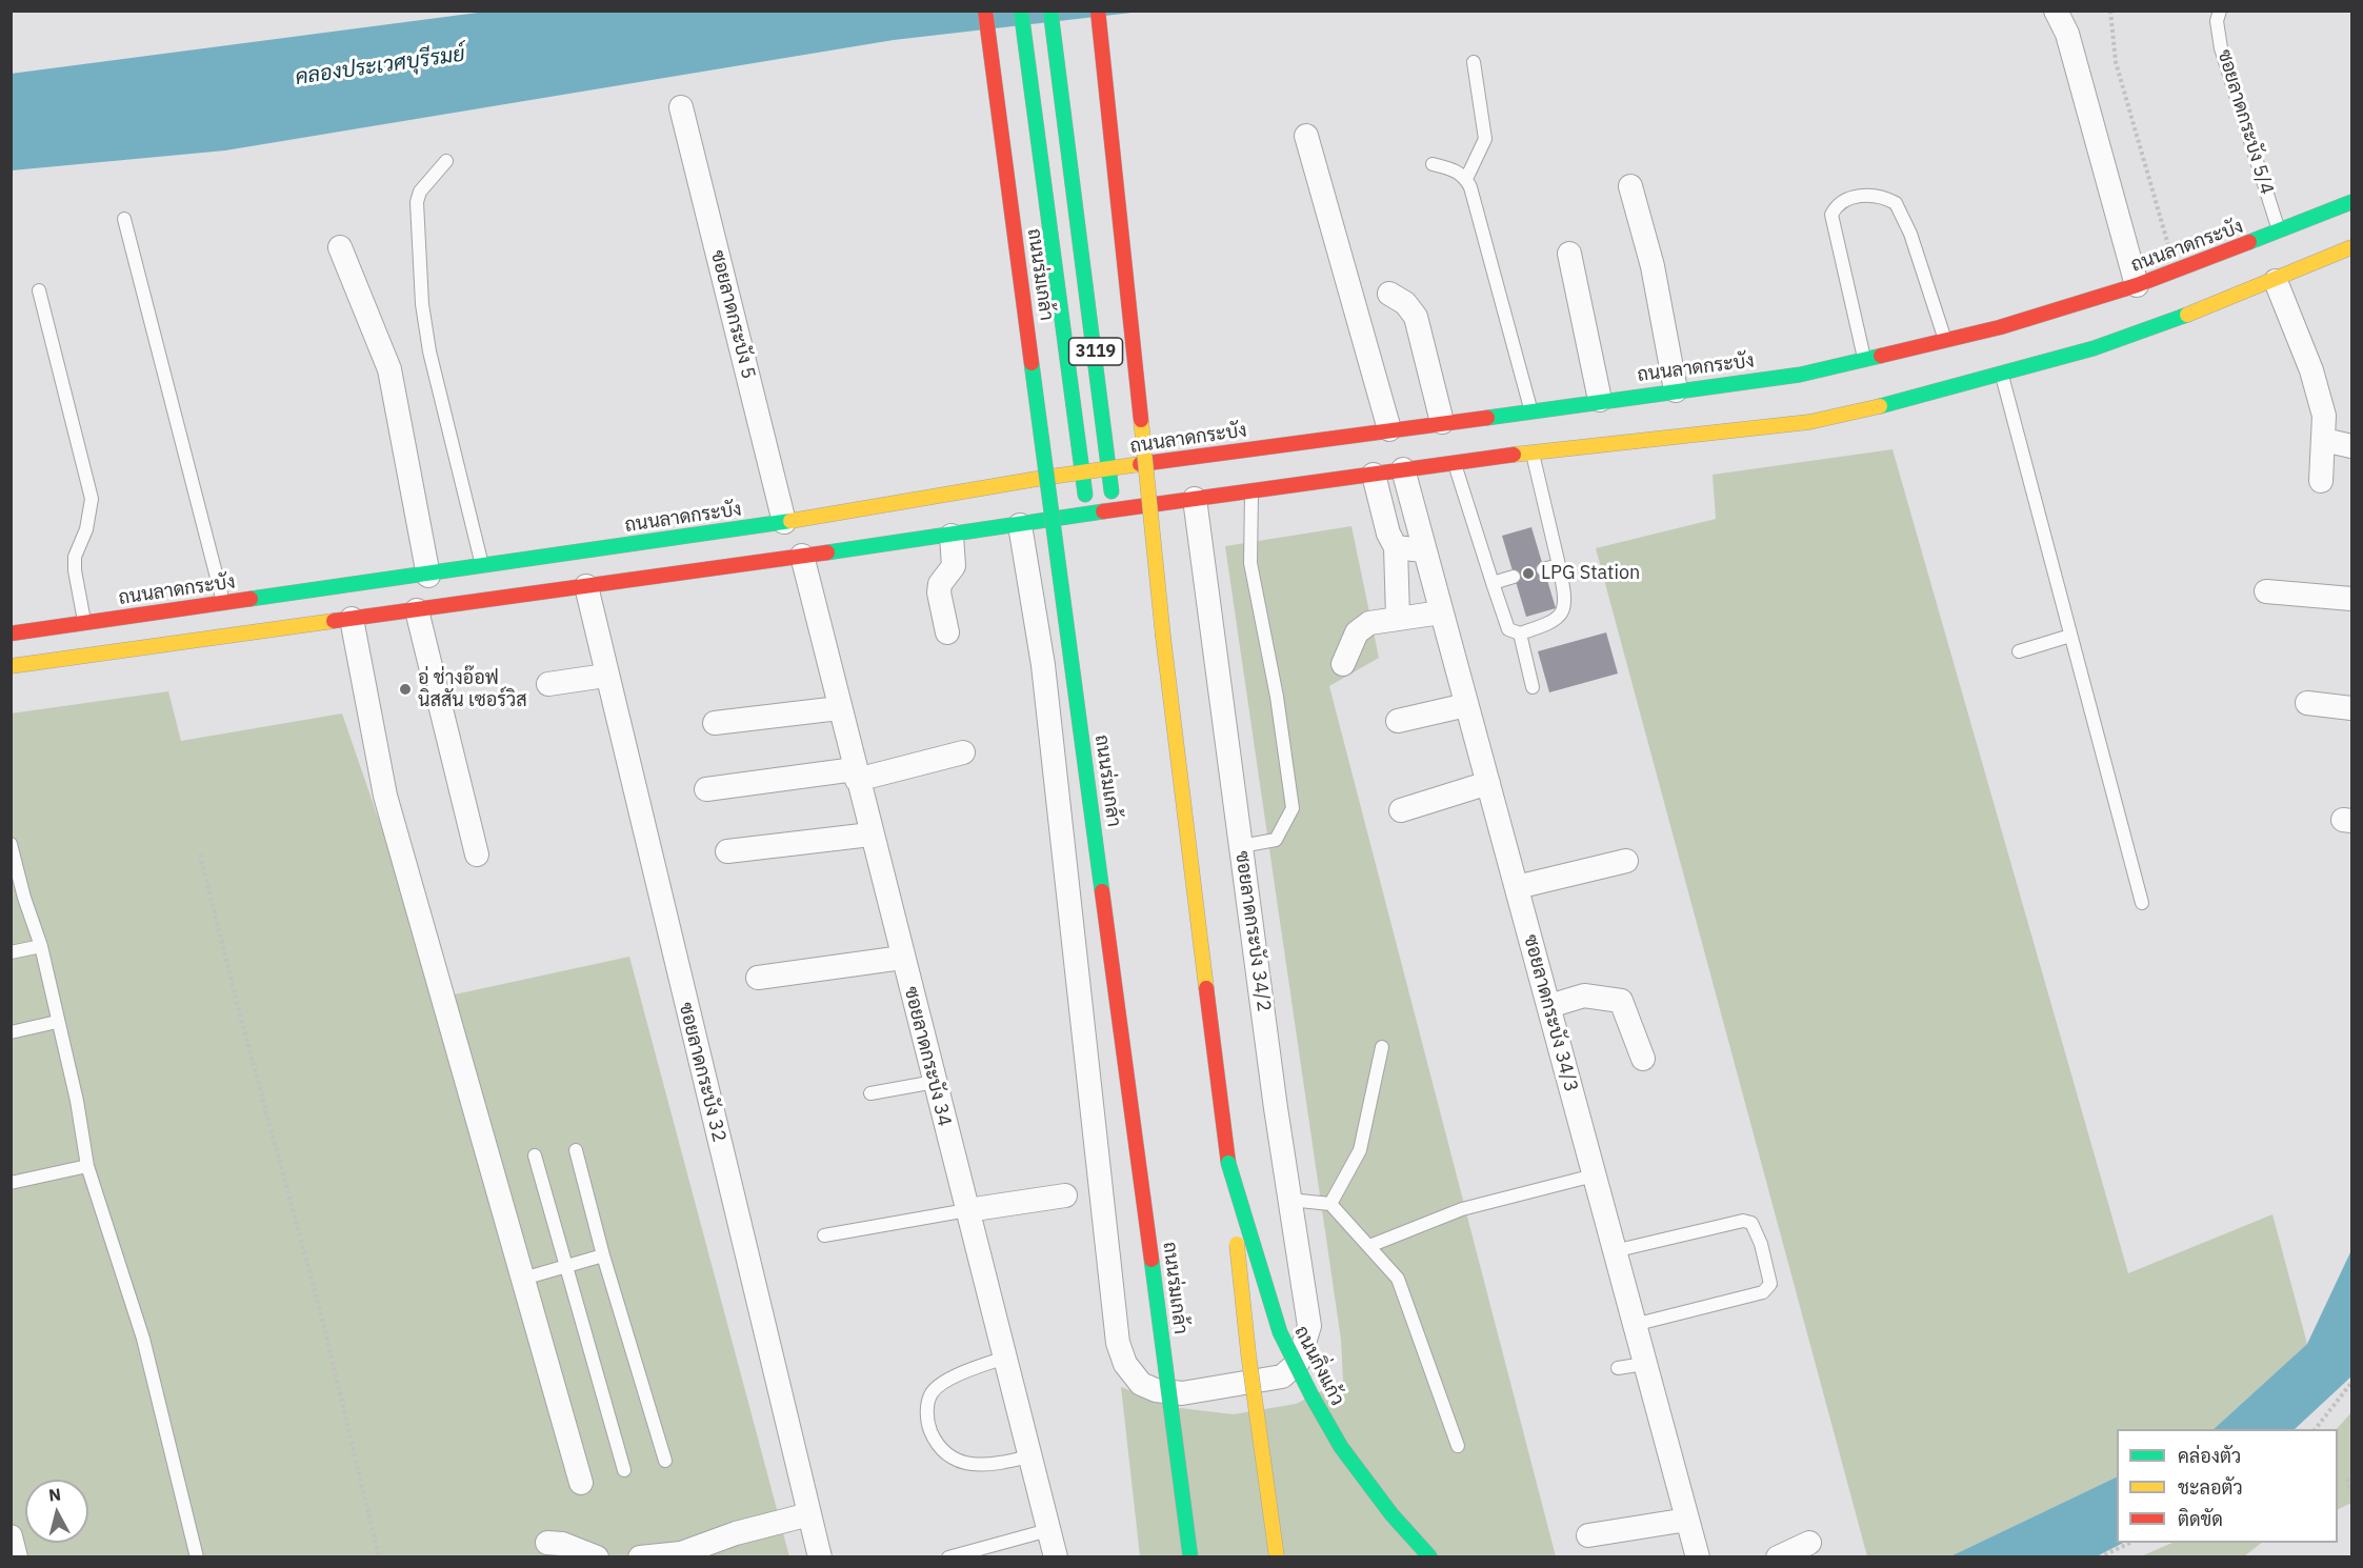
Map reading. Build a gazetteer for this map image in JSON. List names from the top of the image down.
{
  "streets": {
    "main road": [
      "ถนนลาดกระบัง",
      "ถนนร่มเกล้า",
      "3119",
      "ถนนกิ่งแก้ว"
    ],
    "street": [
      "ซอยลาดกระบัง 5",
      "ซอยลาดกระบัง 34/2",
      "ซอยลาดกระบัง 34/3",
      "ซอยลาดกระบัง 34",
      "ซอยลาดกระบัง 32"
    ],
    "lane": ["ซอยลาดกระบัง 5/4"]
  },
  "crossings": [
    ["ซอยลาดกระบัง 5/4", "ถนนลาดกระบัง"],
    ["ถนนลาดกระบัง", "ถนนร่มเกล้า"],
    ["ถนนลาดกระบัง", "ซอยลาดกระบัง 5"],
    ["ถนนลาดกระบัง", "3119"]
  ],
  "water": ["คลองประเวศบุรีรมย์"],
  "places": ["LPG Station", "อู่ ช่างอ๊อฟ นิสสัน เซอร์วิส"],
  "legend": ["คล่องตัว", "ชะลอตัว", "ติดขัด"],
  "north": "top"
}
